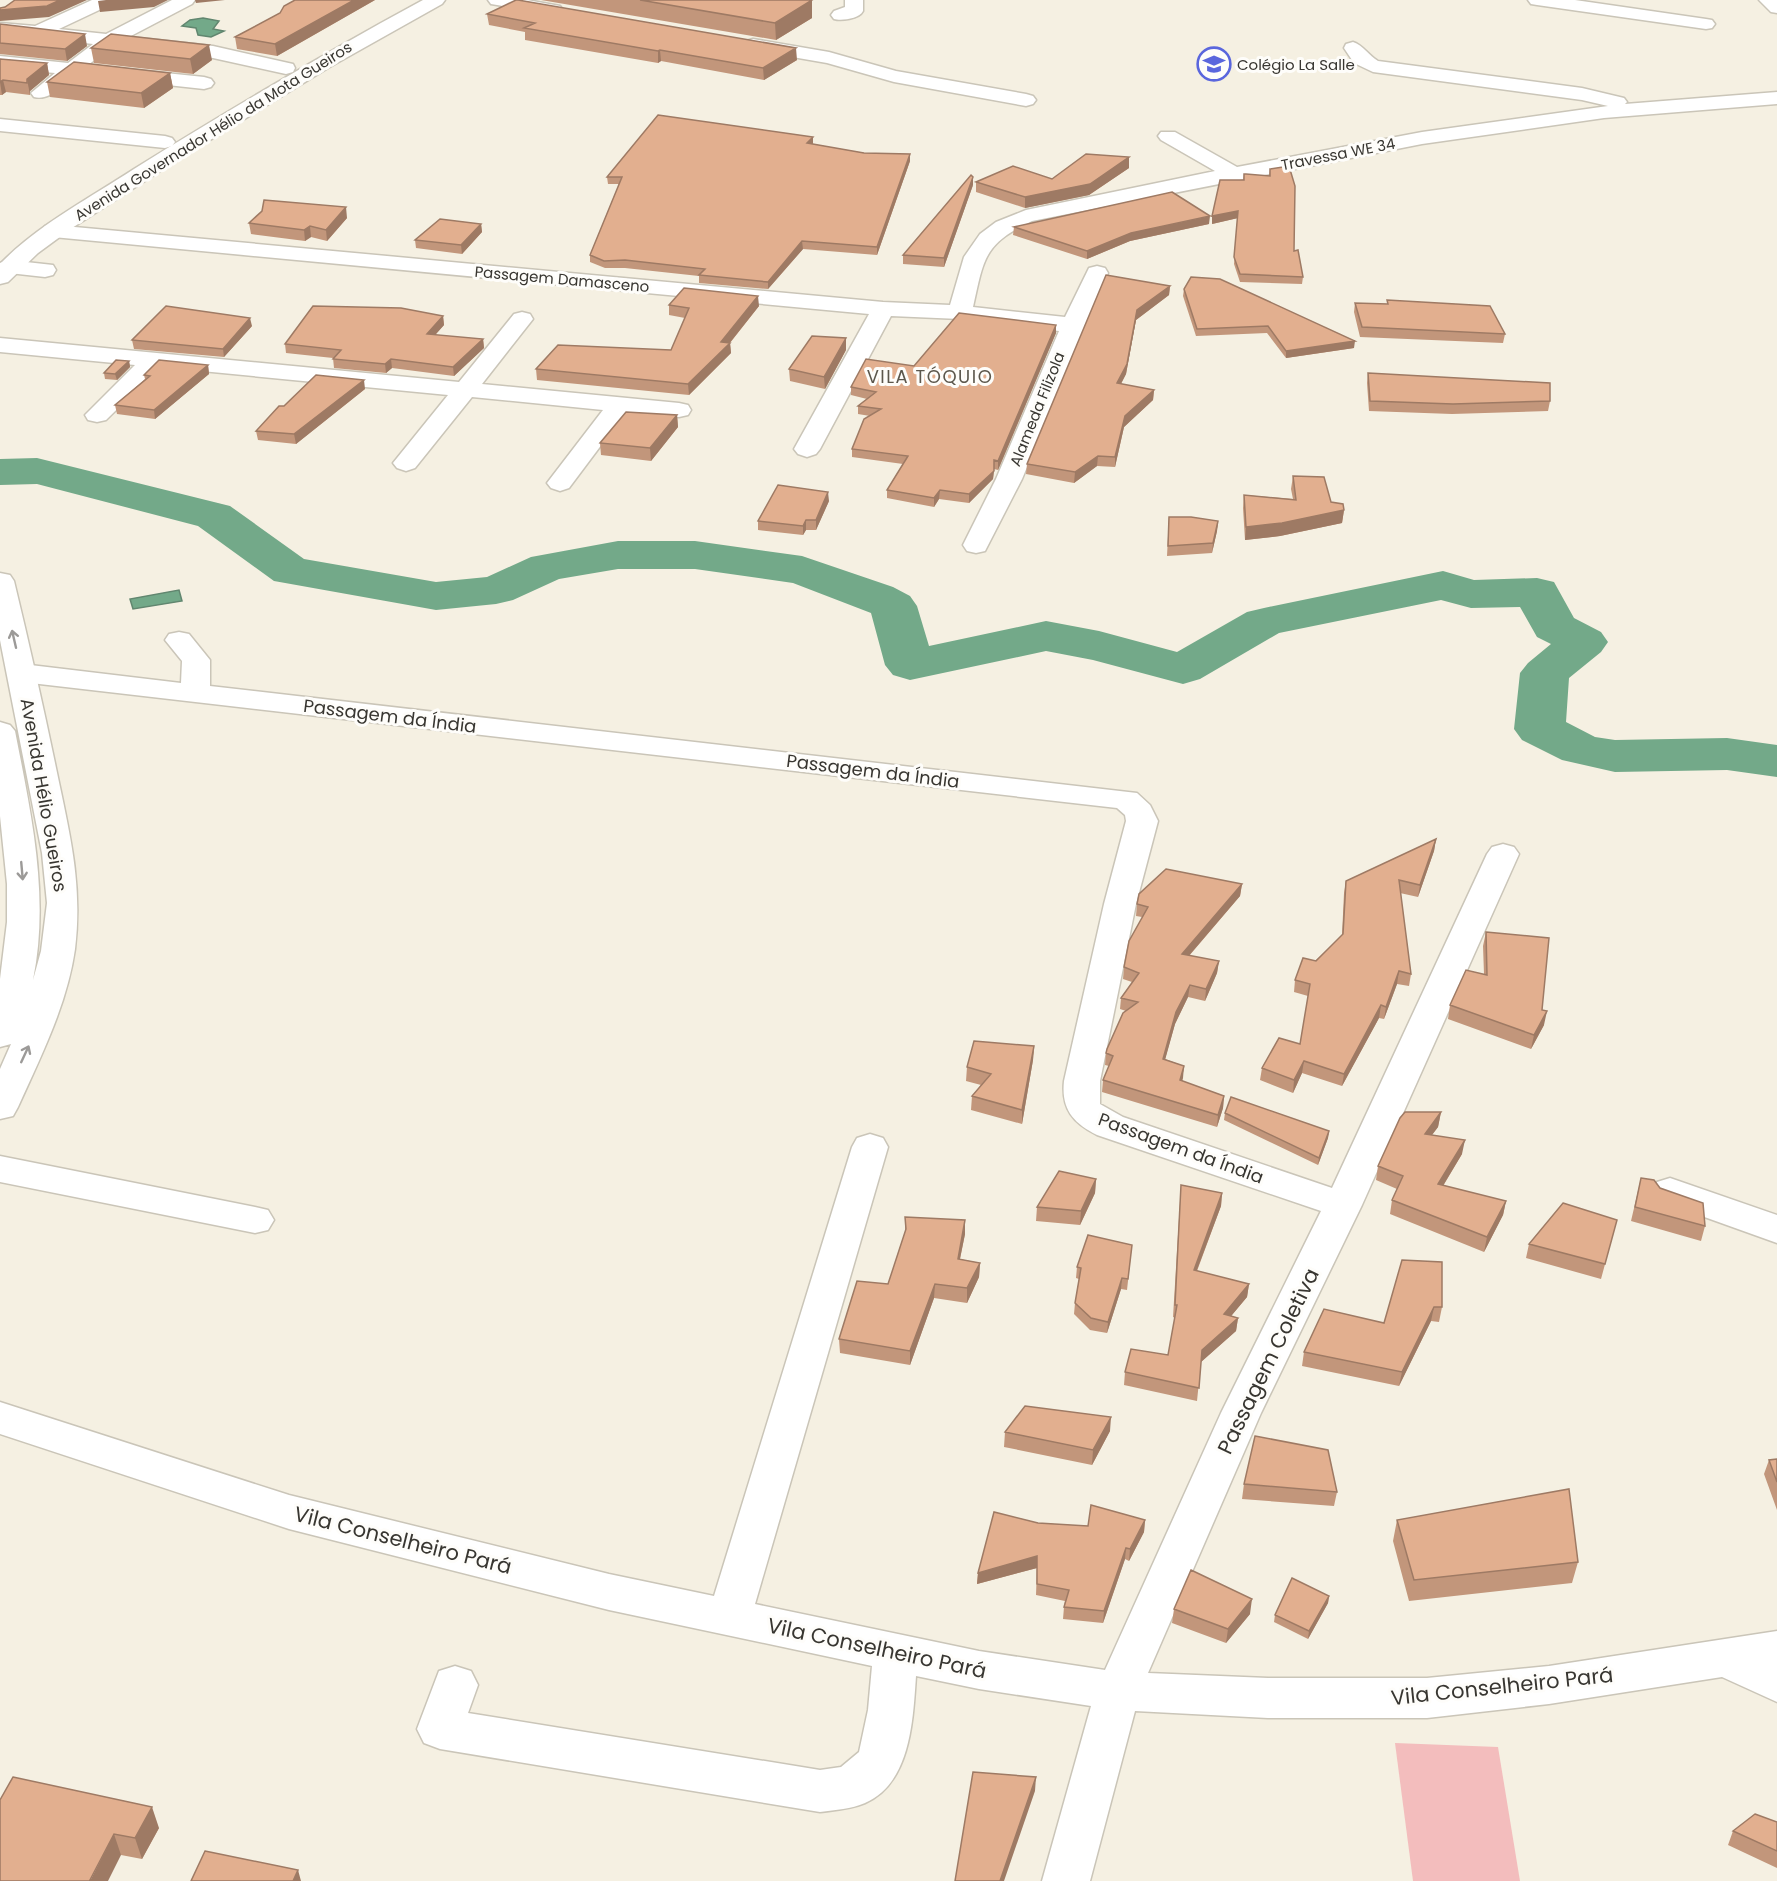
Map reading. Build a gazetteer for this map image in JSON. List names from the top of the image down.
{
  "streets": {
    "street": [
      "Avenida Governador Hélio da Mota Gueiros",
      "Travessa WE 34",
      "Passagem Damasceno",
      "Alameda Filizola",
      "Passagem da Índia",
      "Avenida Hélio Gueiros",
      "Passagem Coletiva",
      "Vila Conselheiro Pará"
    ]
  },
  "crossings": [
    ["Avenida Governador Hélio da Mota Gueiros", "Passagem Damasceno"],
    ["Travessa WE 34", "Passagem Damasceno"],
    ["Passagem Damasceno", "Alameda Filizola"],
    ["Passagem da Índia", "Avenida Hélio Gueiros"],
    ["Passagem da Índia", "Passagem Coletiva"],
    ["Passagem Coletiva", "Vila Conselheiro Pará"]
  ],
  "districts": ["VILA TÓQUIO"],
  "places": {
    "school or university": ["Colégio La Salle"]
  }
}
